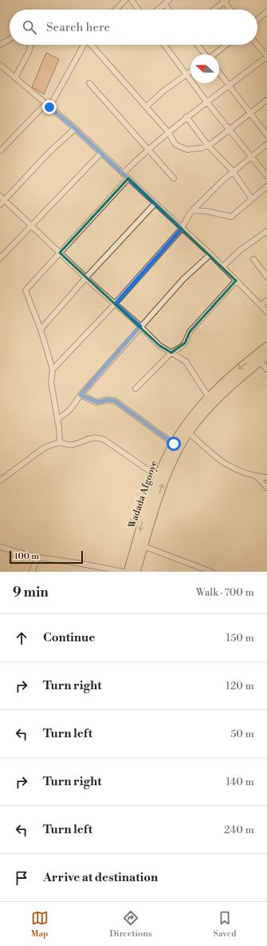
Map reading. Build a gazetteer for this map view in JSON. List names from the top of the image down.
{
  "streets": {
    "highway": ["Wadada Afgooye"]
  },
  "scale_bar": "100 m",
  "north": "left",
  "page": {
    "search": "Search here",
    "scale": "100 m",
    "heading": ["9 min", "Walk · 700 m"],
    "list": [
      ["Continue", "150 m"],
      ["Turn right", "120 m"],
      ["Turn left", "50 m"],
      ["Turn right", "140 m"],
      ["Turn left", "240 m"],
      "Arrive at destination"
    ],
    "nav": ["Map", "Directions", "Saved"]
  }
}
